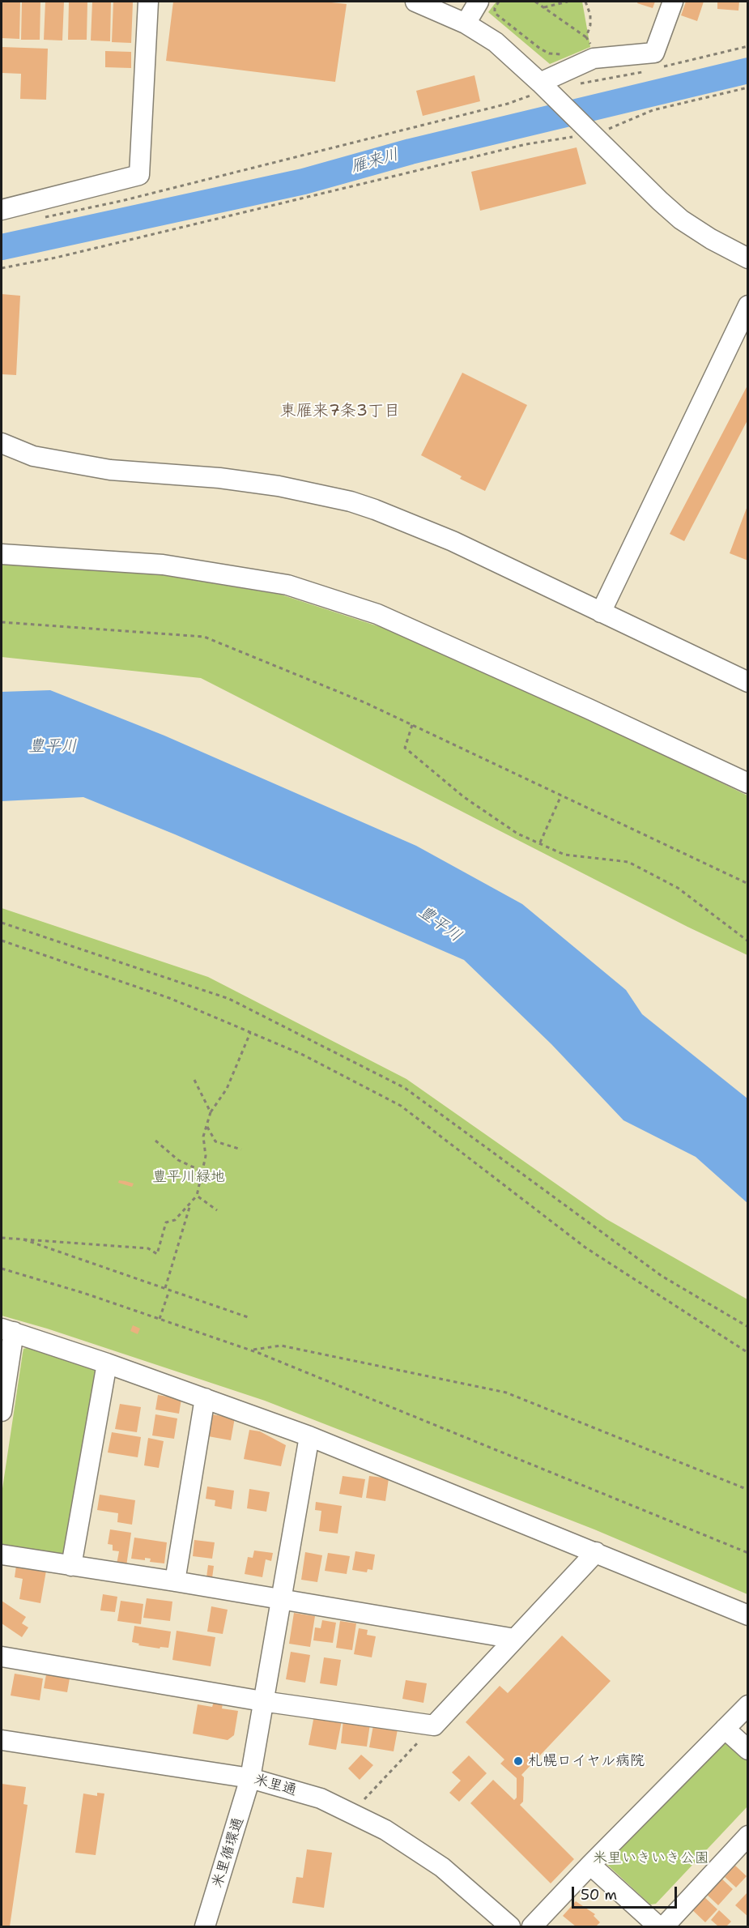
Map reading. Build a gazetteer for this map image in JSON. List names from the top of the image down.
{
  "streets": {
    "street": ["米里通", "米里循環通"]
  },
  "crossings": [
    ["米里通", "米里循環通"]
  ],
  "districts": ["東雁来7条3丁目"],
  "water": ["雁来川", "豊平川"],
  "parks": ["豊平川緑地", "米里いきいき公園"],
  "places": ["札幌ロイヤル病院"],
  "scale_bar": "50 m"
}
